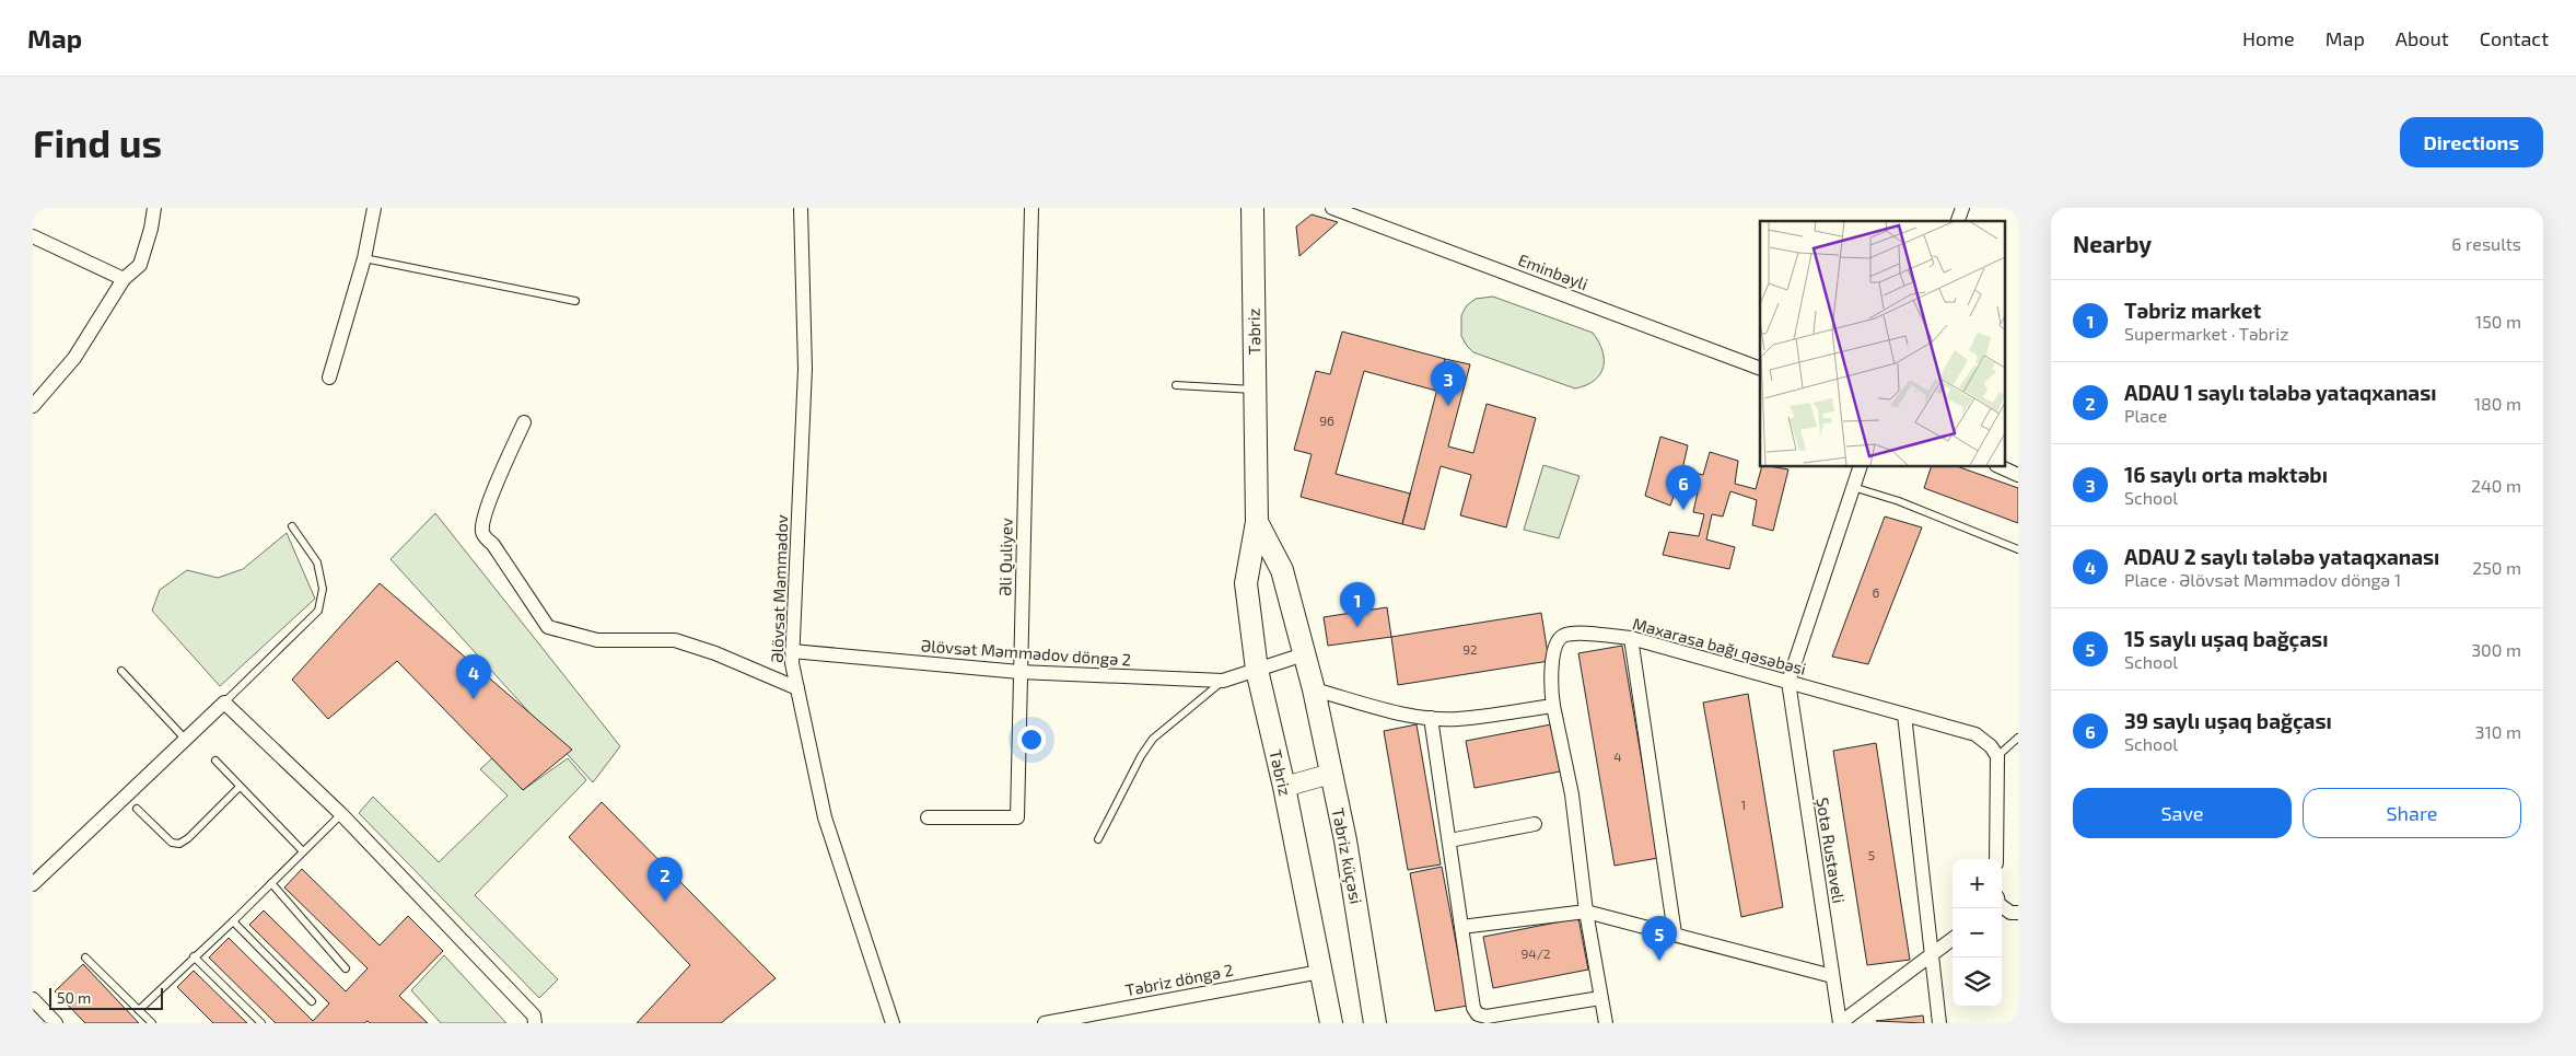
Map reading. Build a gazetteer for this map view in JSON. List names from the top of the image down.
{
  "streets": {
    "main road": ["Təbriz", "Təbriz küçəsi"],
    "street": [
      "Eminbəyli",
      "Əli Quliyev",
      "Əlövsət Məmmədov",
      "Maxarasa bağı qəsəbəsi",
      "Əlövsət Məmmədov döngə 2",
      "Şota Rustaveli",
      "Təbriz döngə 2"
    ]
  },
  "crossings": [
    ["Təbriz", "Əlövsət Məmmədov döngə 2"],
    ["Təbriz", "Təbriz küçəsi"],
    ["Təbriz", "Təbriz döngə 2"],
    ["Əli Quliyev", "Əlövsət Məmmədov döngə 2"],
    ["Əlövsət Məmmədov", "Əlövsət Məmmədov döngə 2"],
    ["Maxarasa bağı qəsəbəsi", "Şota Rustaveli"]
  ],
  "house_numbers": [
    "96",
    "6",
    "92",
    "4",
    "1",
    "5",
    "94/2"
  ],
  "scale_bar": "50 m",
  "page": {
    "header": "Map",
    "nav": [
      "Home",
      "Map",
      "About",
      "Contact"
    ],
    "buttons": [
      "Directions",
      ["Save", "Share"]
    ],
    "title": "Find us",
    "heading": ["Nearby", "6 results"],
    "list": [
      {
        "mark": "1",
        "name": "Təbriz market",
        "note": "Supermarket · Təbriz",
        "value": "150 m"
      },
      {
        "mark": "2",
        "name": "ADAU 1 saylı tələbə yataqxanası",
        "note": "Place",
        "value": "180 m"
      },
      {
        "mark": "3",
        "name": "16 saylı orta məktəbı",
        "note": "School",
        "value": "240 m"
      },
      {
        "mark": "4",
        "name": "ADAU 2 saylı tələbə yataqxanası",
        "note": "Place · Əlövsət Məmmədov döngə 1",
        "value": "250 m"
      },
      {
        "mark": "5",
        "name": "15 saylı uşaq bağçası",
        "note": "School",
        "value": "300 m"
      },
      {
        "mark": "6",
        "name": "39 saylı uşaq bağçası",
        "note": "School",
        "value": "310 m"
      }
    ],
    "pins": [
      "3",
      "6",
      "1",
      "4",
      "2",
      "5"
    ],
    "map_buttons": ["+", "−"],
    "scale": "50 m"
  }
}
